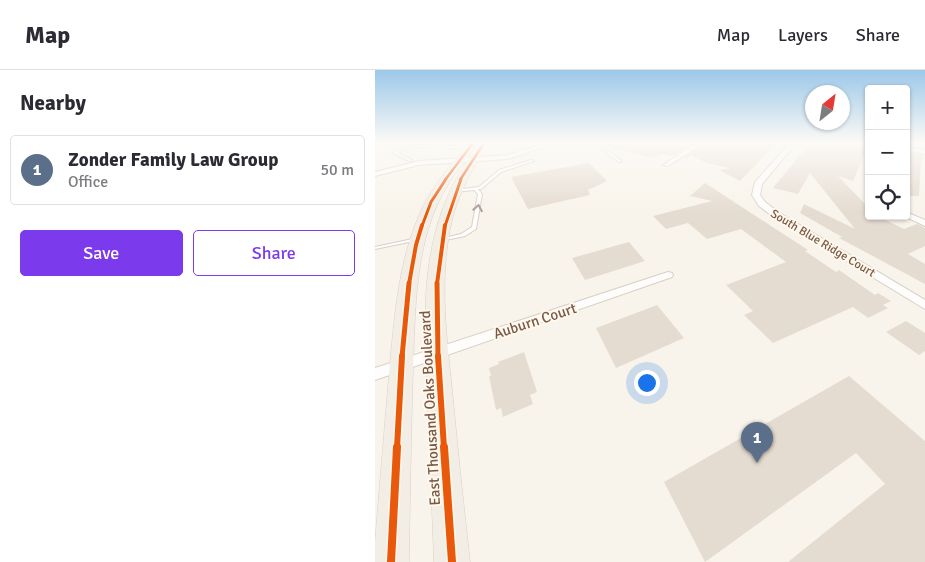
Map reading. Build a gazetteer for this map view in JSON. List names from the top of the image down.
{
  "streets": {
    "main road": ["East Thousand Oaks Boulevard"],
    "street": ["South Blue Ridge Court", "Auburn Court"]
  },
  "crossings": [
    ["Auburn Court", "East Thousand Oaks Boulevard"]
  ],
  "north": "top right",
  "page": {
    "header": "Map",
    "nav": ["Map", "Layers", "Share"],
    "heading": "Nearby",
    "map_buttons": ["+", "−"],
    "list": [
      {
        "mark": "1",
        "name": "Zonder Family Law Group",
        "note": "Office",
        "value": "50 m"
      }
    ],
    "buttons": ["Save", "Share"],
    "pins": "1"
  }
}
